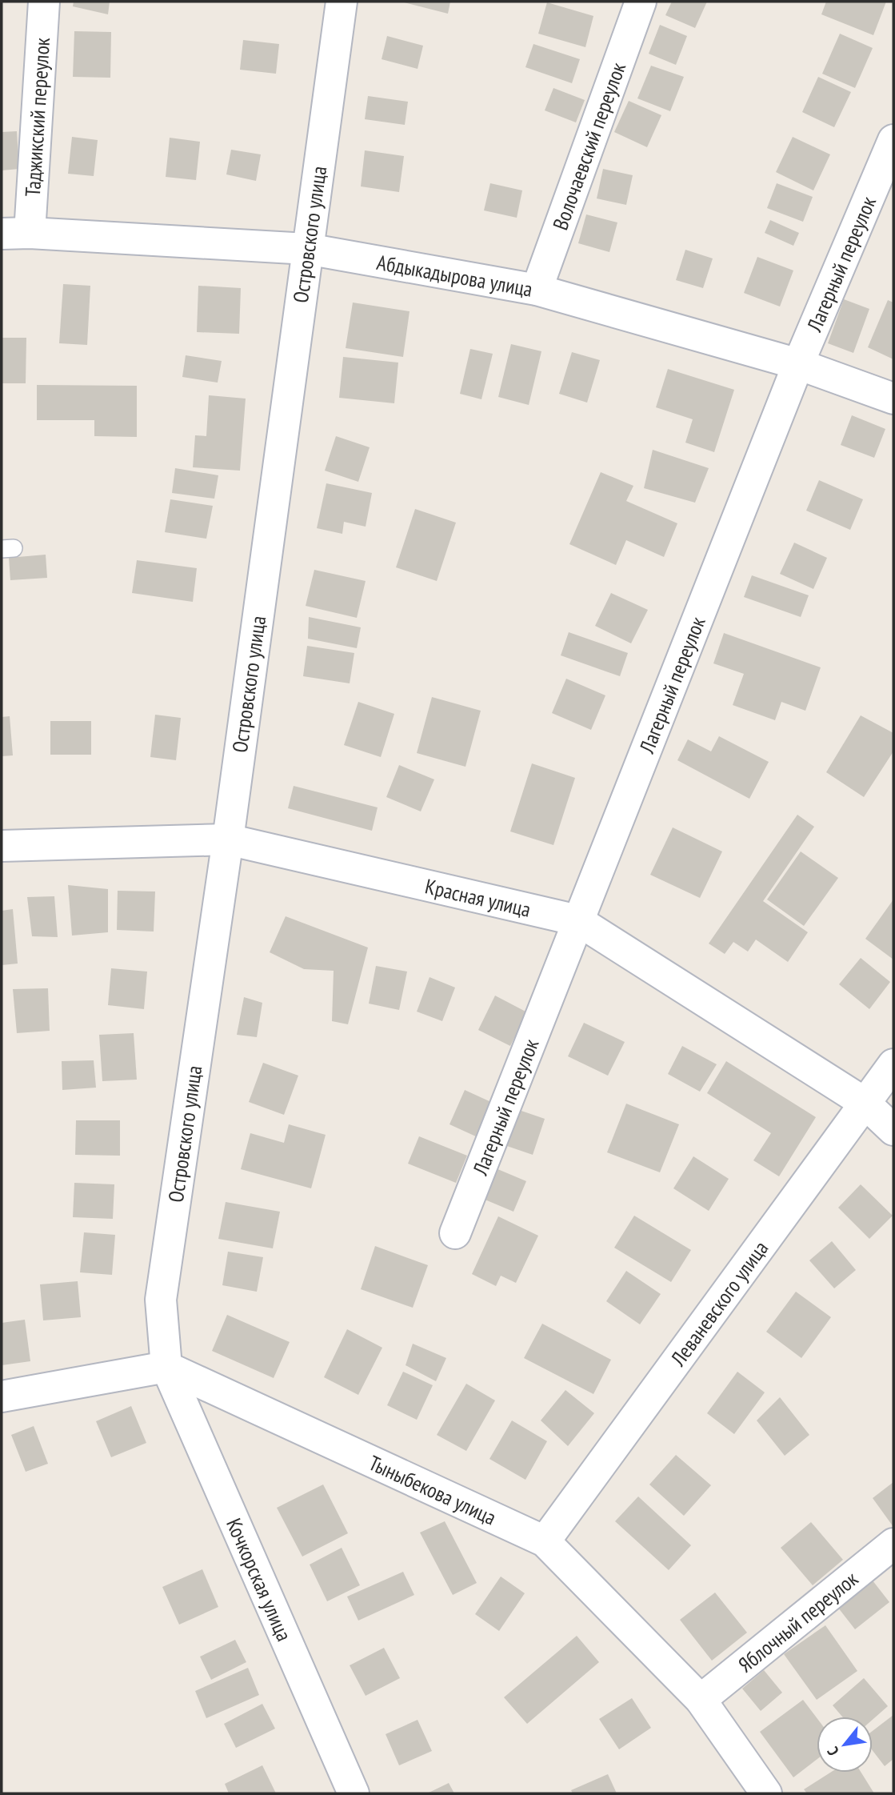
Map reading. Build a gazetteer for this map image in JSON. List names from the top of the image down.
{
  "streets": {
    "street": [
      "Таджикский переулок",
      "Волочаевский переулок",
      "Островского улица",
      "Лагерный переулок",
      "Абдыкадырова улица",
      "Красная улица",
      "Леваневского улица",
      "Тыныбекова улица",
      "Кочкорская улица",
      "Яблочный переулок"
    ]
  },
  "crossings": [
    ["Таджикский переулок", "Абдыкадырова улица"],
    ["Волочаевский переулок", "Абдыкадырова улица"],
    ["Островского улица", "Абдыкадырова улица"],
    ["Островского улица", "Красная улица"],
    ["Островского улица", "Тыныбекова улица"],
    ["Островского улица", "Кочкорская улица"],
    ["Лагерный переулок", "Абдыкадырова улица"],
    ["Лагерный переулок", "Красная улица"],
    ["Красная улица", "Леваневского улица"],
    ["Леваневского улица", "Тыныбекова улица"],
    ["Тыныбекова улица", "Кочкорская улица"],
    ["Тыныбекова улица", "Яблочный переулок"]
  ],
  "north": "bottom left"
}
